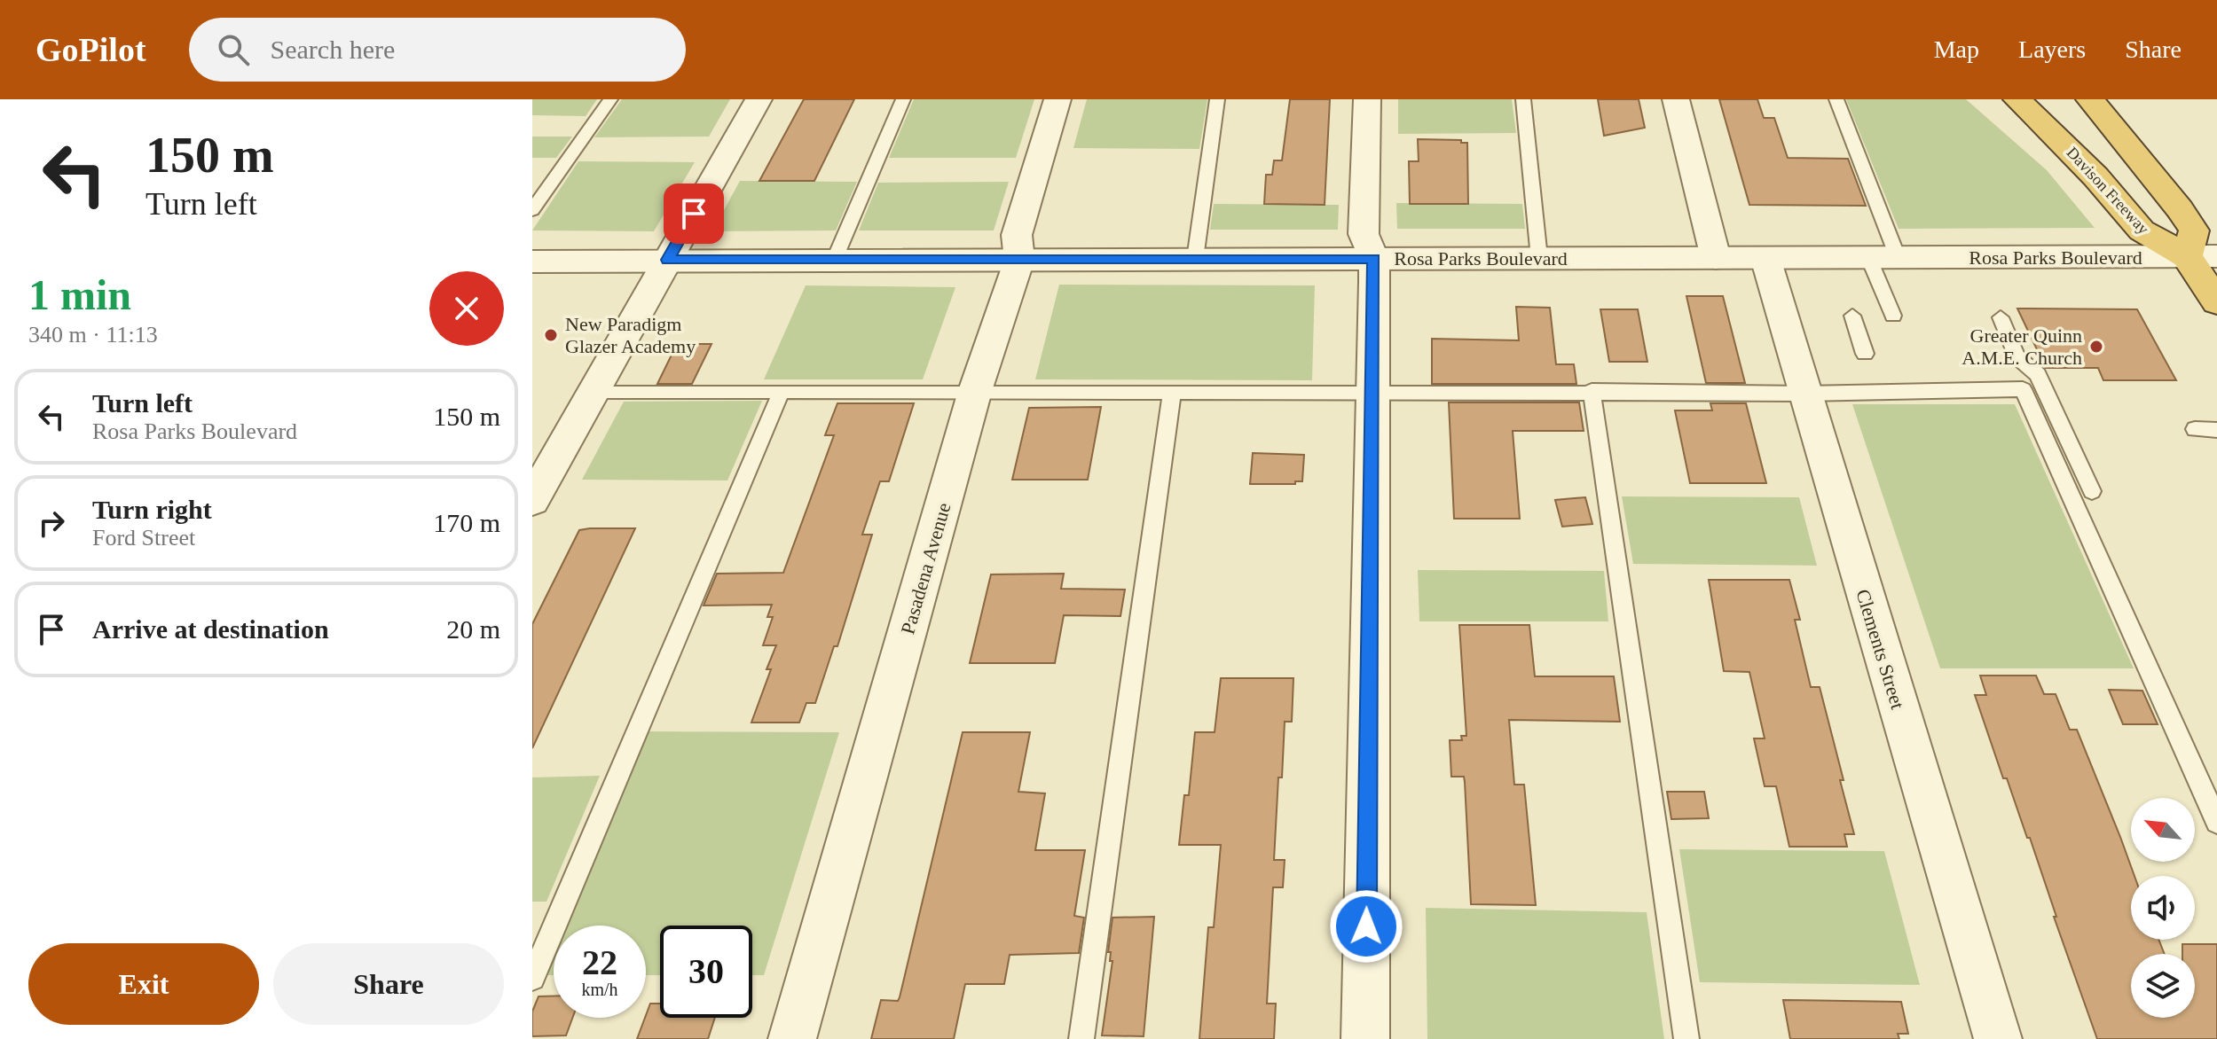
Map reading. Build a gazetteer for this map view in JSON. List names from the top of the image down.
{
  "streets": {
    "highway": ["Davison Freeway"],
    "street": ["Rosa Parks Boulevard", "Pasadena Avenue", "Clements Street"]
  },
  "crossings": [
    ["Davison Freeway", "Rosa Parks Boulevard"],
    ["Rosa Parks Boulevard", "Pasadena Avenue"],
    ["Rosa Parks Boulevard", "Clements Street"]
  ],
  "places": ["New Paradigm Glazer Academy", "Greater Quinn A.M.E. Church"],
  "north": "top left",
  "page": {
    "header": "GoPilot",
    "search": "Search here",
    "nav": ["Map", "Layers", "Share"],
    "turn": ["150 m", "Turn left"],
    "heading": ["1 min", "340 m · 11:13"],
    "list": [
      {
        "name": "Turn left",
        "note": "Rosa Parks Boulevard",
        "value": "150 m"
      },
      {
        "name": "Turn right",
        "note": "Ford Street",
        "value": "170 m"
      },
      {
        "name": "Arrive at destination",
        "value": "20 m"
      }
    ],
    "speed": "22 km/h",
    "limit": "30",
    "buttons": ["Exit", "Share"]
  }
}
